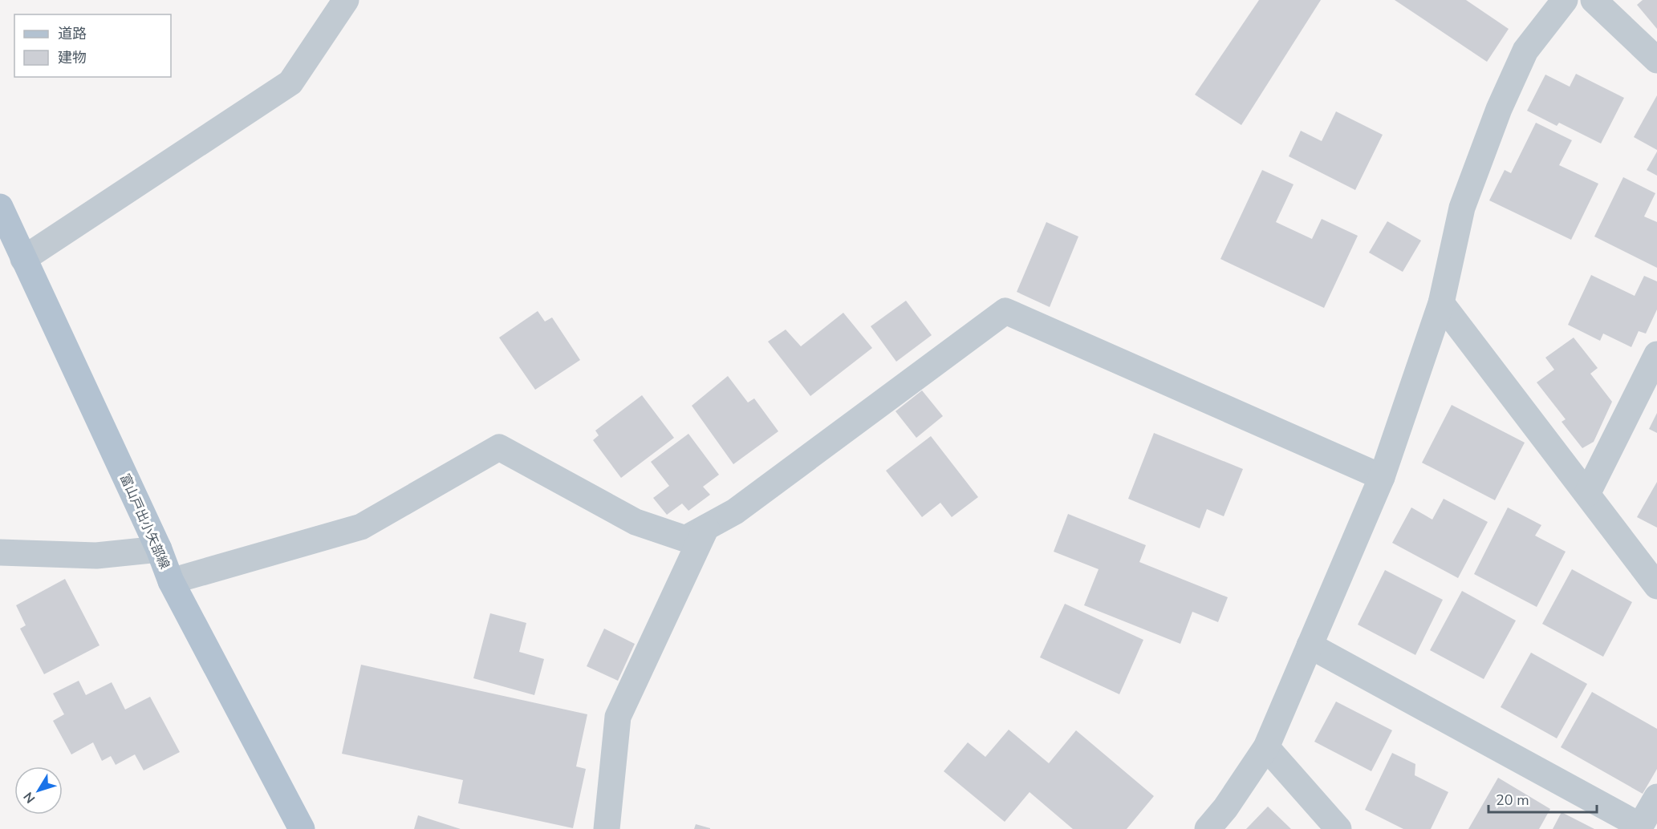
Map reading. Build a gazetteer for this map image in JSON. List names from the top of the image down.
{
  "streets": {
    "main road": ["富山戸出小矢部線"]
  },
  "legend": ["道路", "建物"],
  "scale_bar": "20 m",
  "north": "bottom left"
}
